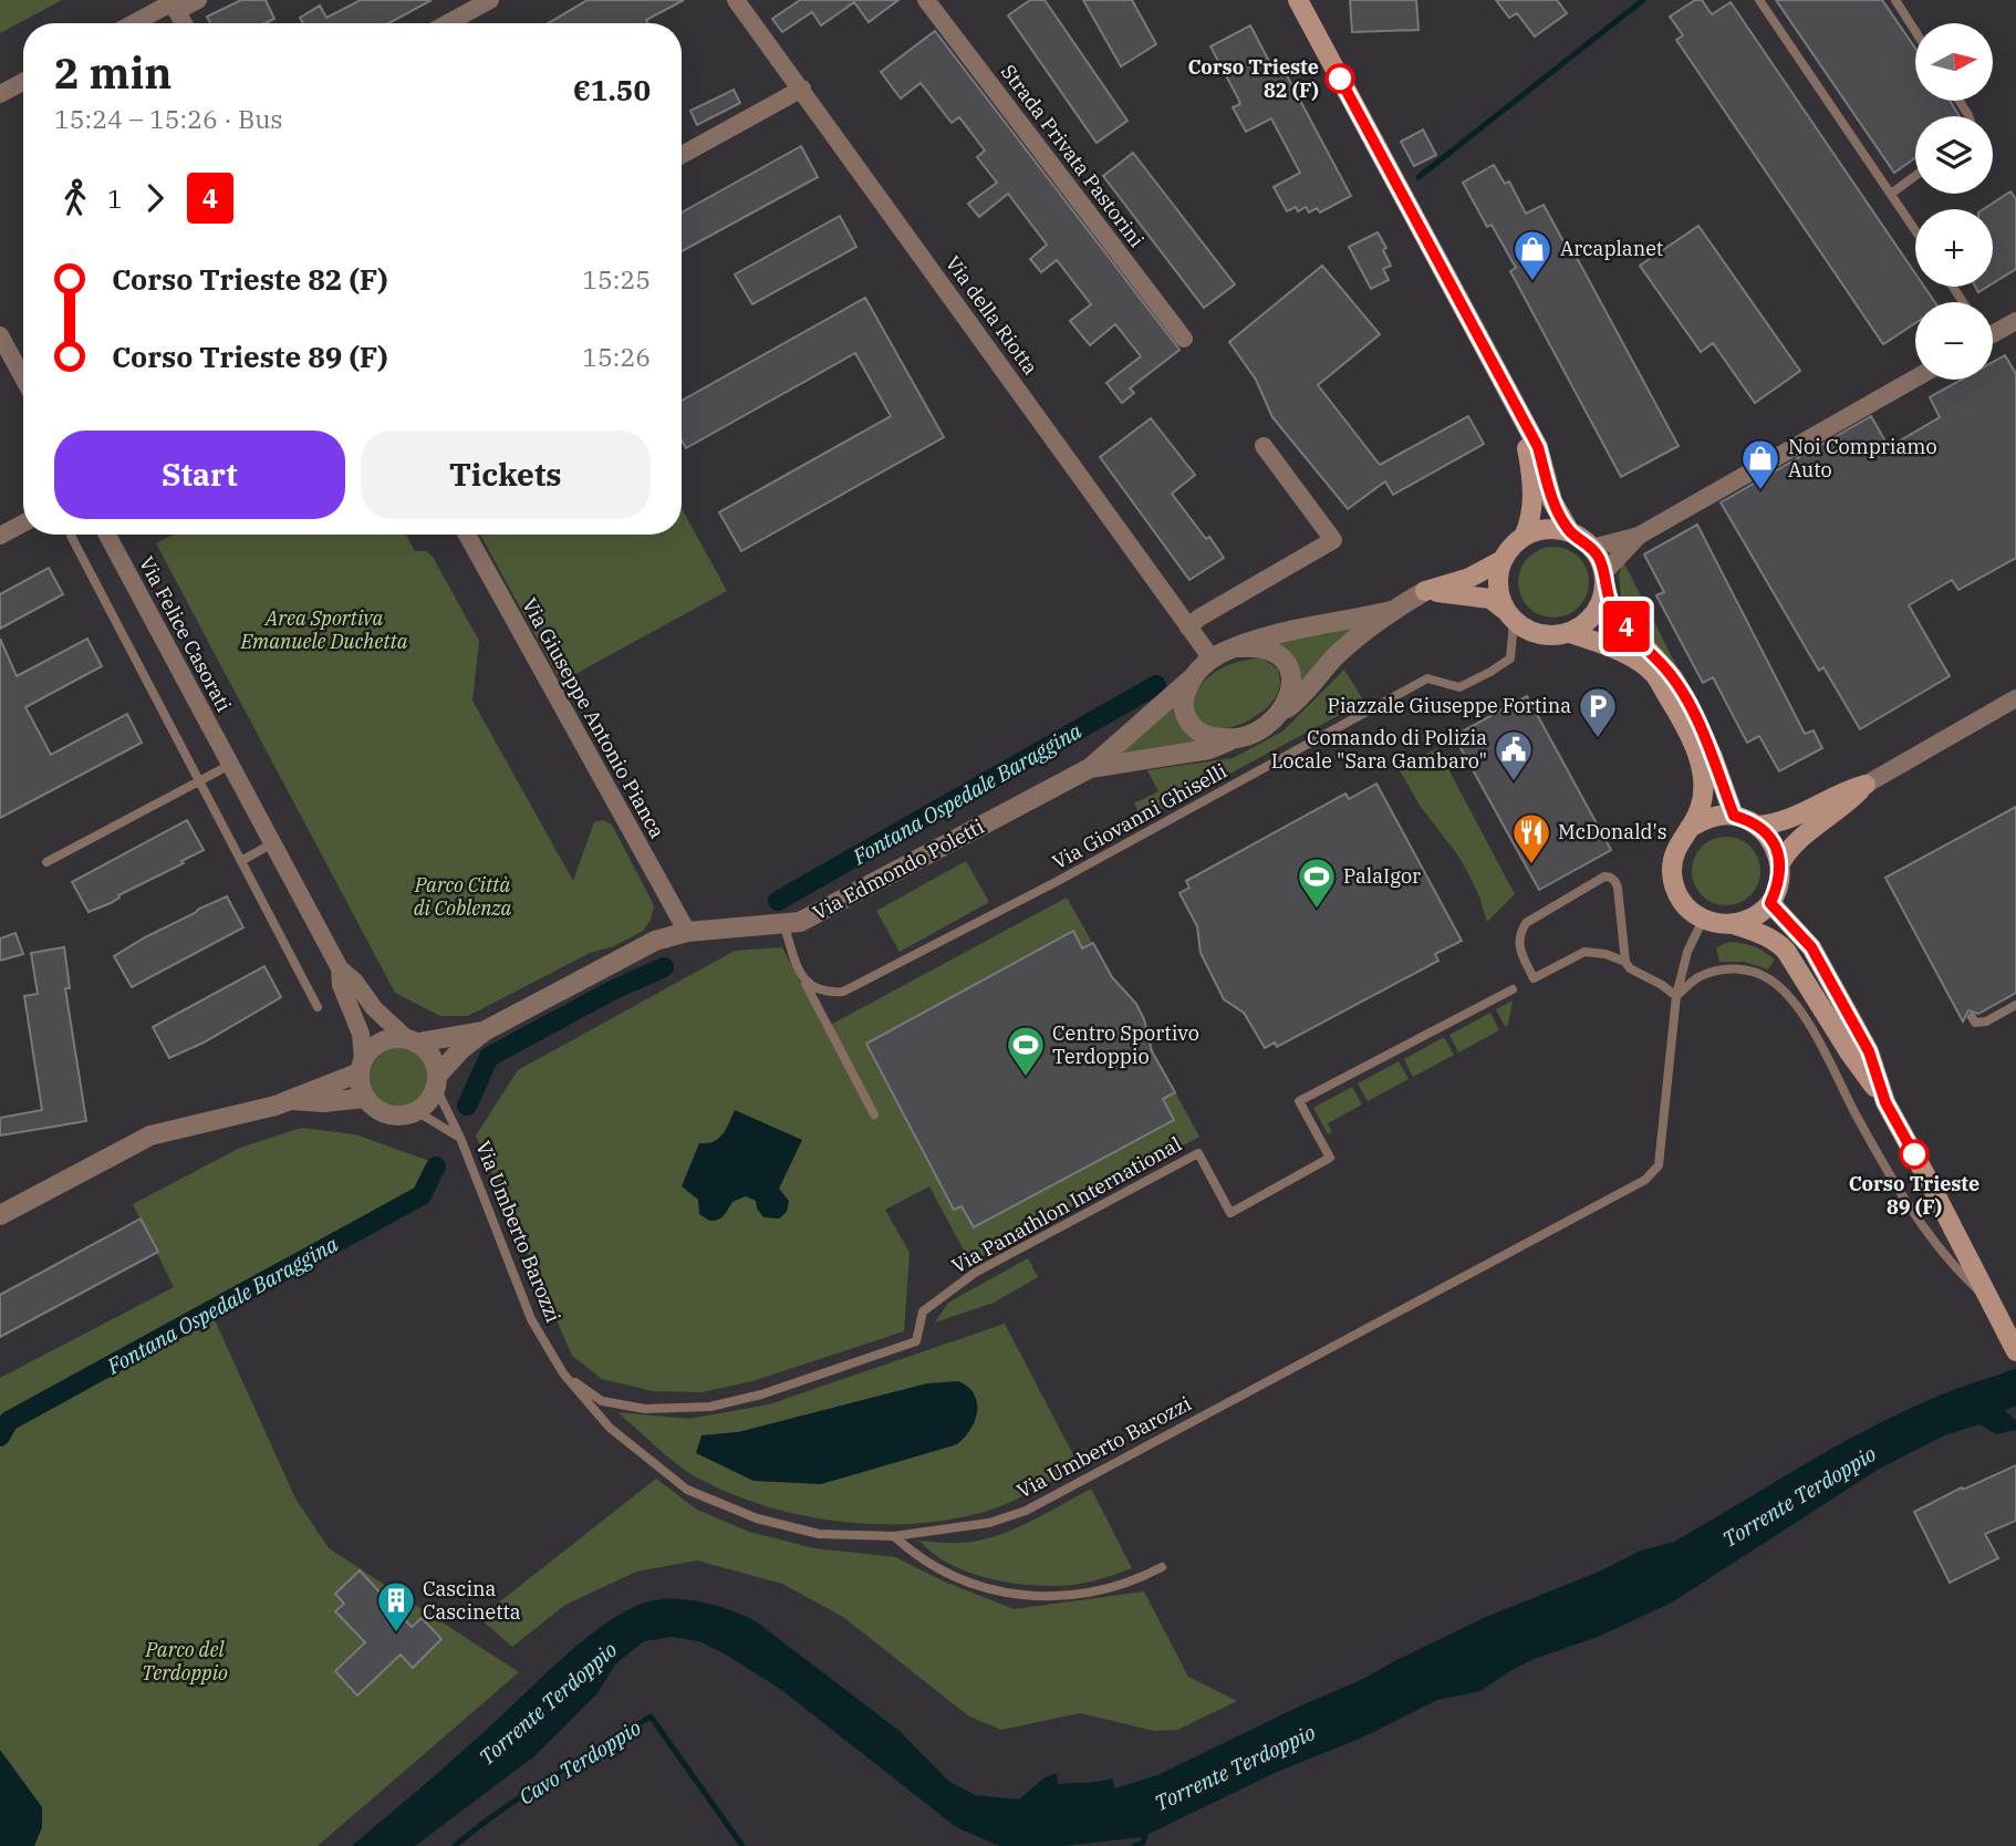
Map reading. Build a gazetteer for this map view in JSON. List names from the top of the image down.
{
  "streets": {
    "street": [
      "Strada Privata Pastorini",
      "Via della Riotta",
      "Via Felice Casorati",
      "Via Giuseppe Antonio Pianca",
      "Via Edmondo Poletti"
    ],
    "lane": ["Via Giovanni Ghiselli", "Via Panathlon International", "Via Umberto Barozzi"]
  },
  "crossings": [
    ["Via della Riotta", "Via Edmondo Poletti"],
    ["Via Giuseppe Antonio Pianca", "Via Edmondo Poletti"],
    ["Via Edmondo Poletti", "Via Umberto Barozzi"],
    ["Via Panathlon International", "Via Umberto Barozzi"]
  ],
  "water": ["Fontana Ospedale Baraggina", "Torrente Terdoppio", "Cavo Terdoppio"],
  "parks": ["Area Sportiva Emanuele Duchetta", "Parco Città di Coblenza", "Parco del Terdoppio"],
  "places": {
    "other": ["Corso Trieste 82 (F)", "Corso Trieste 89 (F)"],
    "shop": ["Arcaplanet", "Noi Compriamo Auto"],
    "parking": ["Piazzale Giuseppe Fortina"],
    "public building": ["Comando di Polizia Locale \"Sara Gambaro\""],
    "restaurant": ["McDonald's"],
    "sports": ["PalaIgor", "Centro Sportivo Terdoppio"],
    "building": ["Cascina Cascinetta"]
  },
  "lines": ["bus line 4"],
  "north": "right",
  "page": {
    "on_map": "4",
    "map_buttons": ["+", "−"],
    "heading": ["2 min", "15:24 – 15:26 · Bus", "€1.50"],
    "legs": ["1", "4"],
    "list": [
      {
        "name": "Corso Trieste 82 (F)",
        "value": "15:25"
      },
      {
        "name": "Corso Trieste 89 (F)",
        "value": "15:26"
      }
    ],
    "buttons": ["Start", "Tickets"]
  }
}
